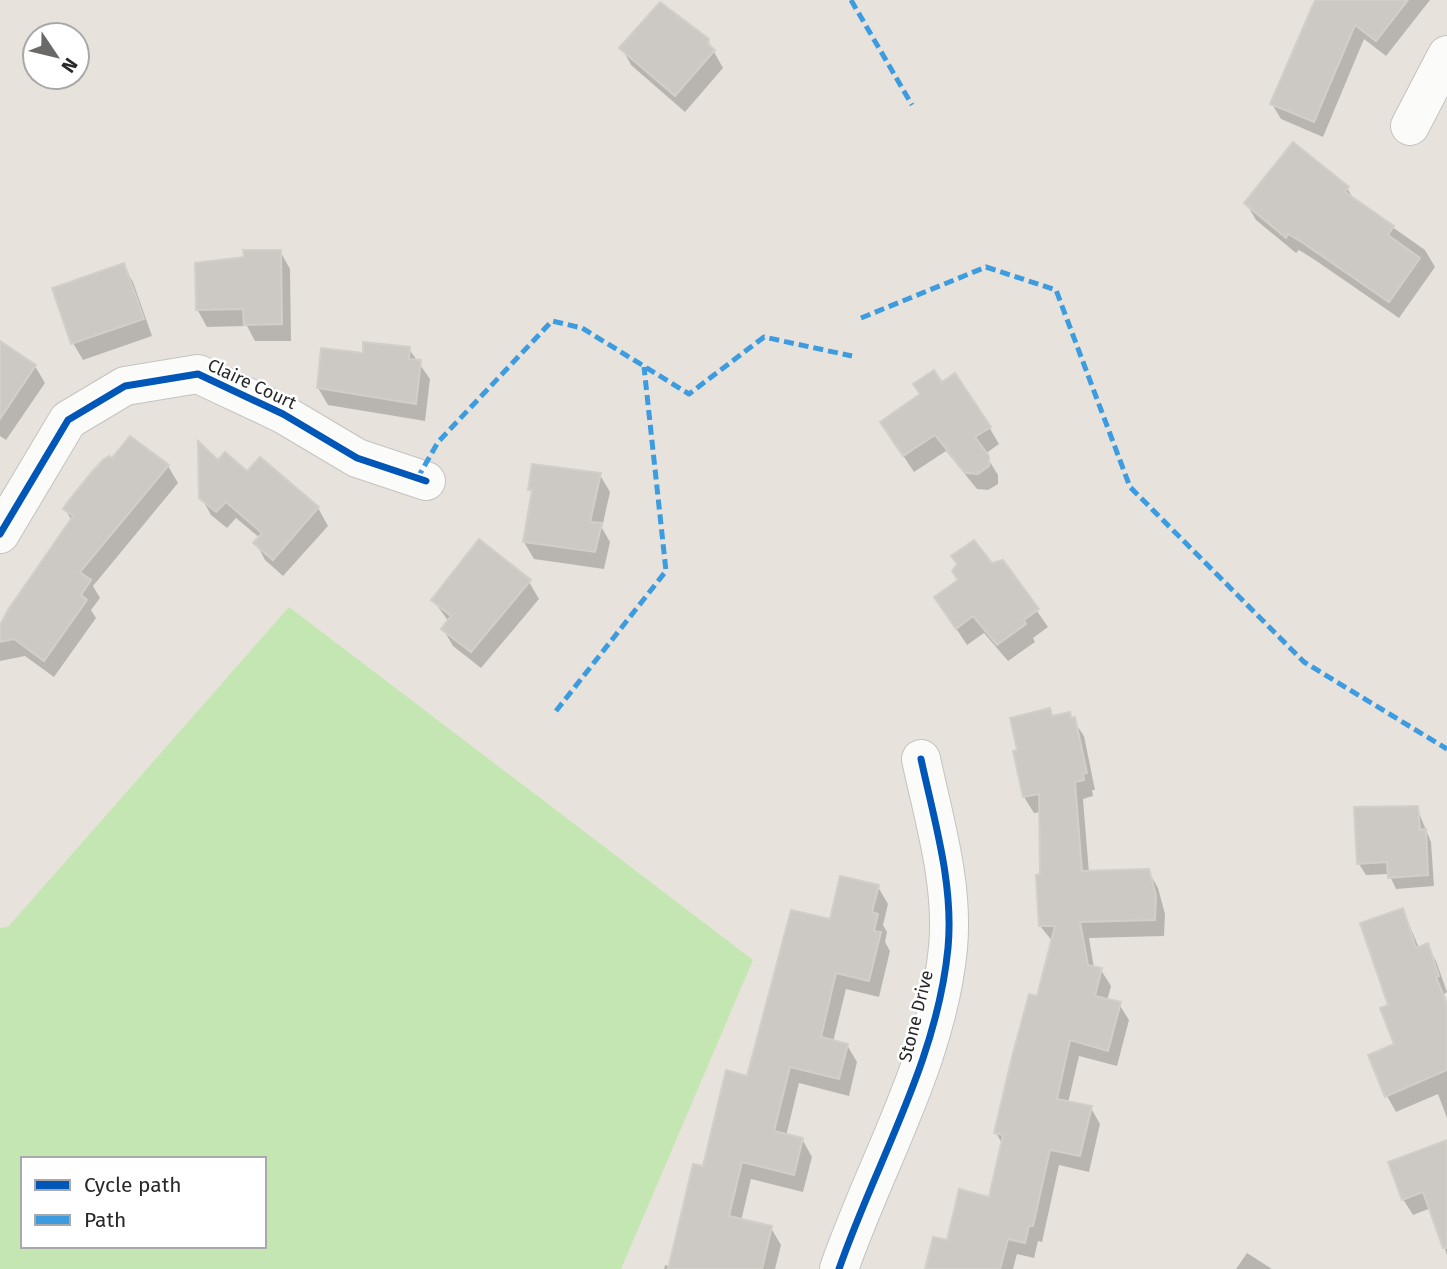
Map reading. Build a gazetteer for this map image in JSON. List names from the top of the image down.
{
  "streets": {
    "street": ["Claire Court", "Stone Drive"]
  },
  "legend": ["Cycle path", "Path"],
  "north": "bottom right"
}
